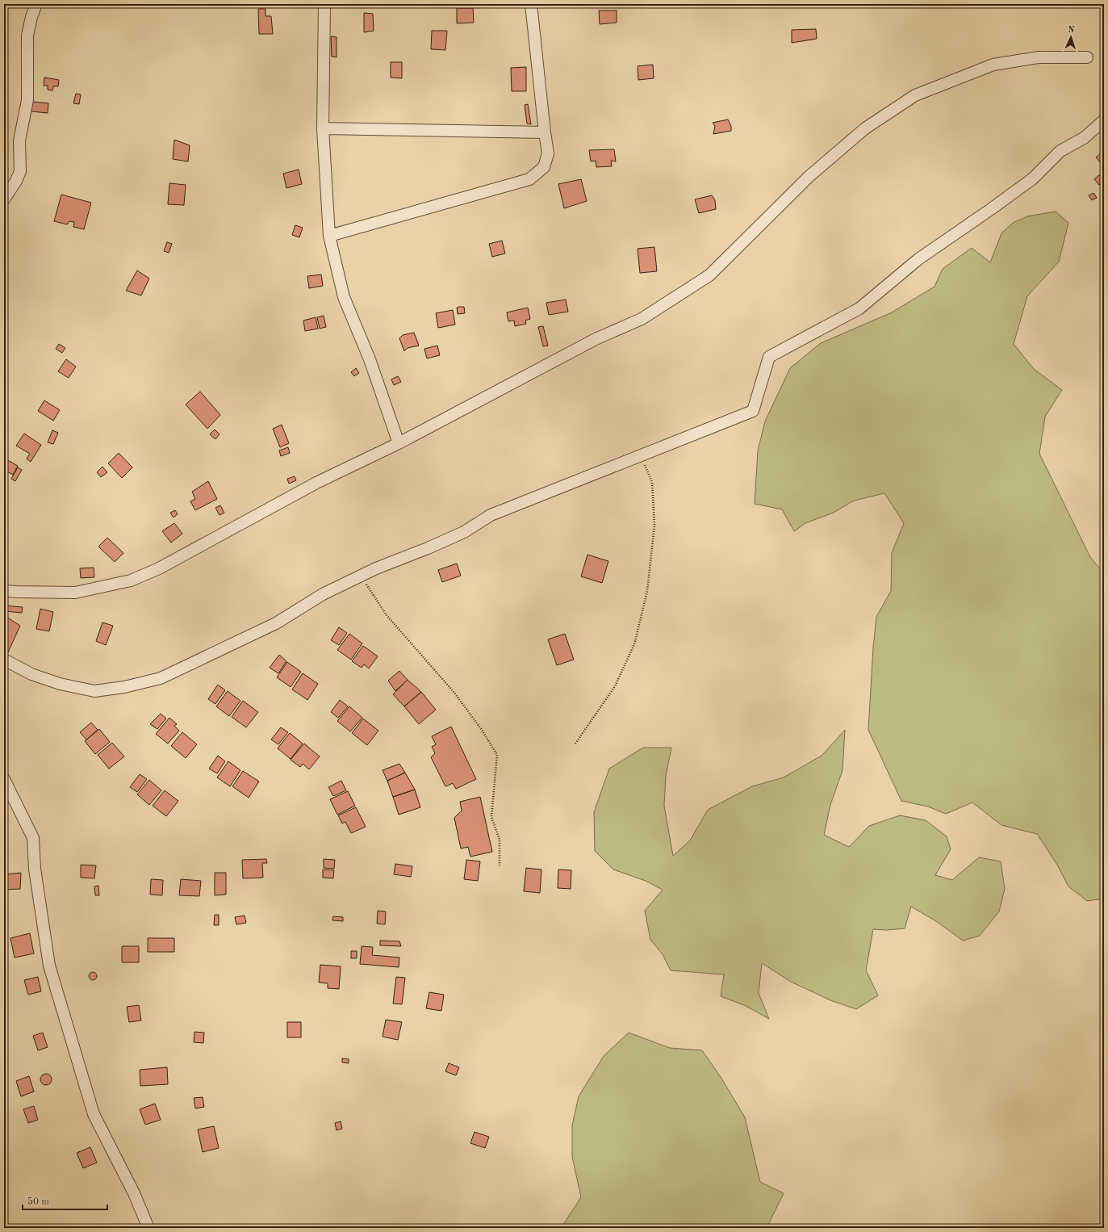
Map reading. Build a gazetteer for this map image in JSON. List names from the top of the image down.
{
  "scale_bar": "50 m",
  "north": "top"
}
